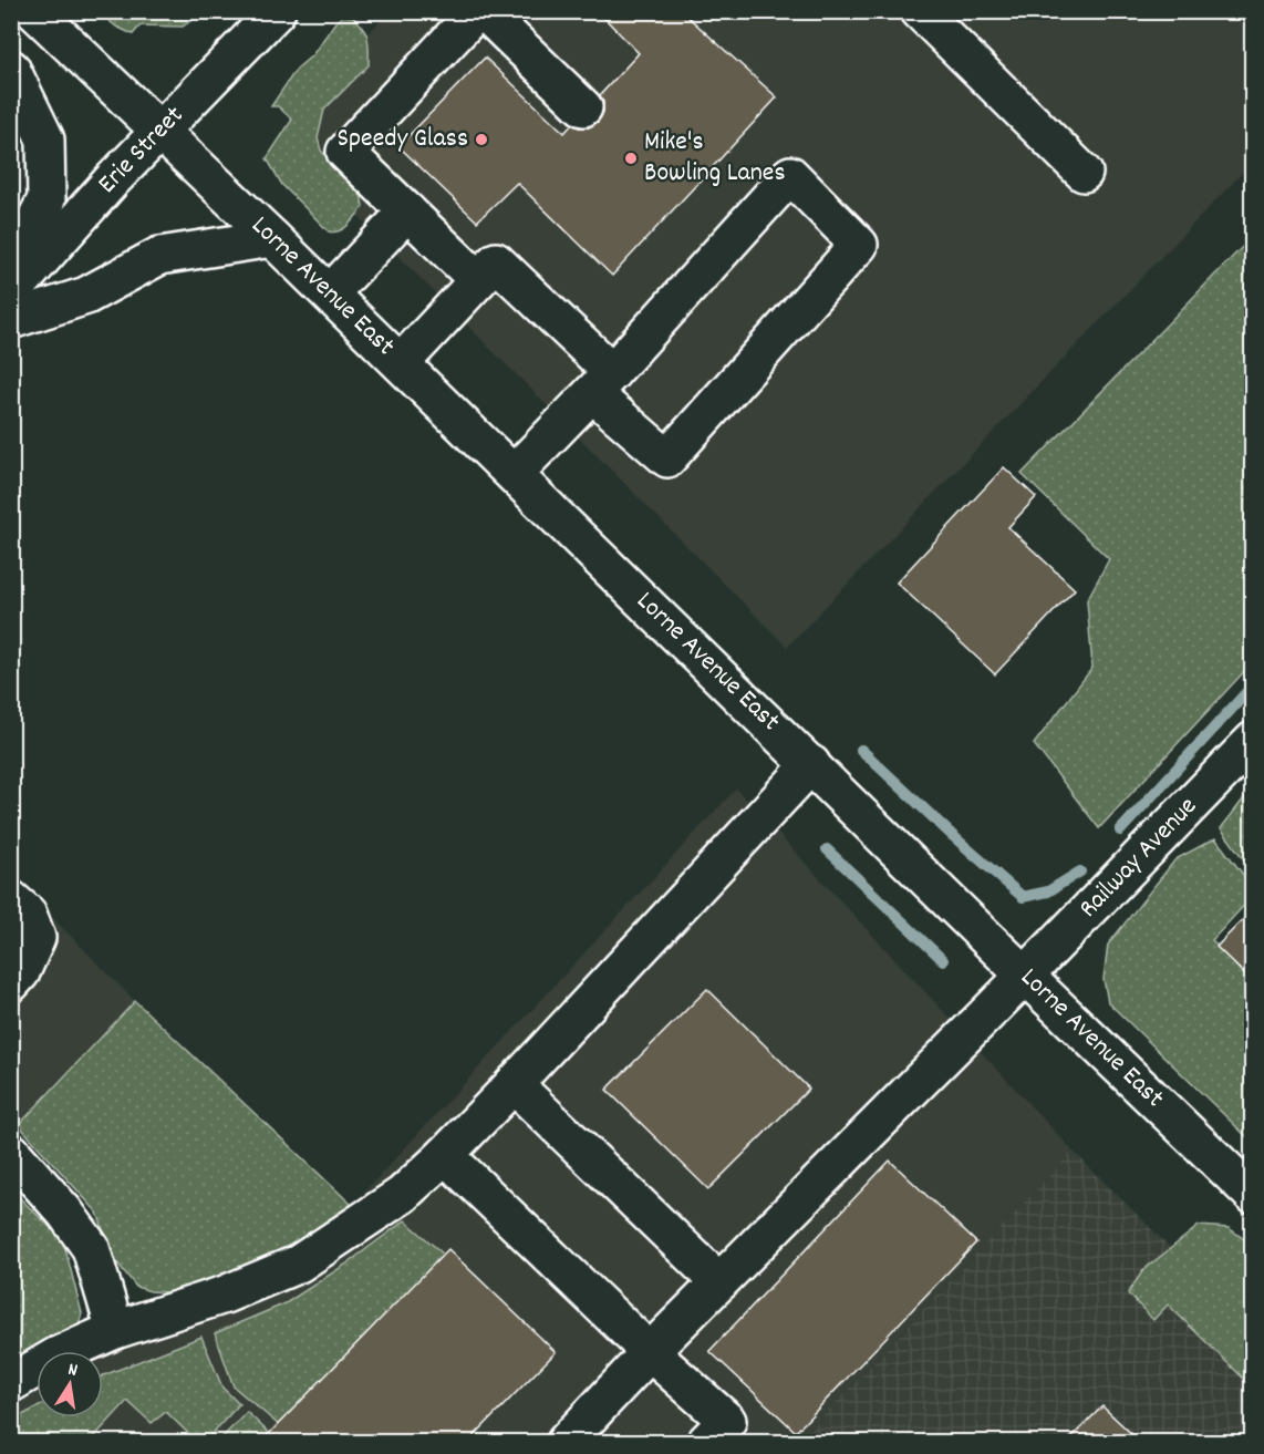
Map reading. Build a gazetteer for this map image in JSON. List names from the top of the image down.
{
  "streets": {
    "main road": ["Erie Street", "Lorne Avenue East", "Railway Avenue"]
  },
  "crossings": [
    ["Erie Street", "Lorne Avenue East"],
    ["Lorne Avenue East", "Railway Avenue"]
  ],
  "places": ["Speedy Glass", "Mike's Bowling Lanes"],
  "north": "top"
}
